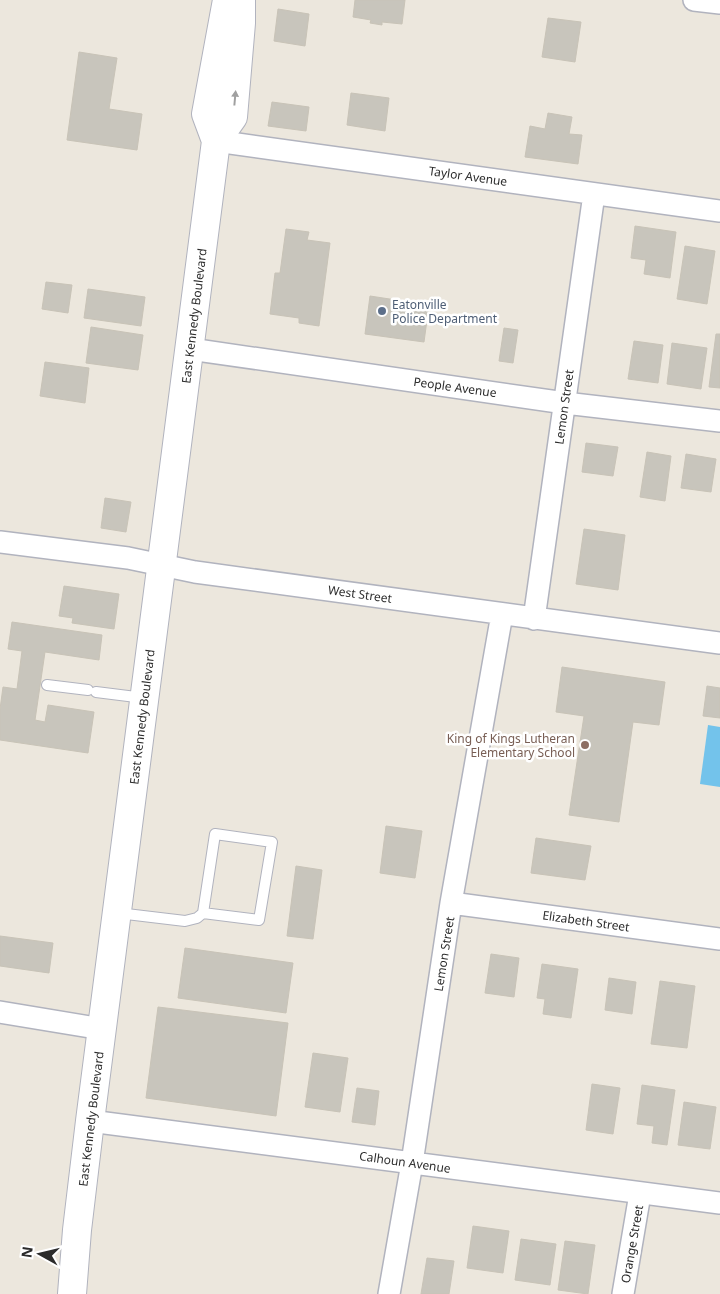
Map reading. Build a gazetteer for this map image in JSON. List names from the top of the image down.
{
  "streets": {
    "main road": ["East Kennedy Boulevard"],
    "street": [
      "Taylor Avenue",
      "People Avenue",
      "Lemon Street",
      "West Street",
      "Elizabeth Street",
      "Calhoun Avenue",
      "Orange Street"
    ]
  },
  "crossings": [
    ["Taylor Avenue", "East Kennedy Boulevard"],
    ["Taylor Avenue", "Lemon Street"],
    ["East Kennedy Boulevard", "People Avenue"],
    ["East Kennedy Boulevard", "West Street"],
    ["East Kennedy Boulevard", "Calhoun Avenue"],
    ["People Avenue", "Lemon Street"],
    ["Lemon Street", "West Street"],
    ["Lemon Street", "Elizabeth Street"],
    ["Lemon Street", "Calhoun Avenue"],
    ["Calhoun Avenue", "Orange Street"]
  ],
  "places": ["Eatonville Police Department", "King of Kings Lutheran Elementary School"],
  "north": "left"
}
